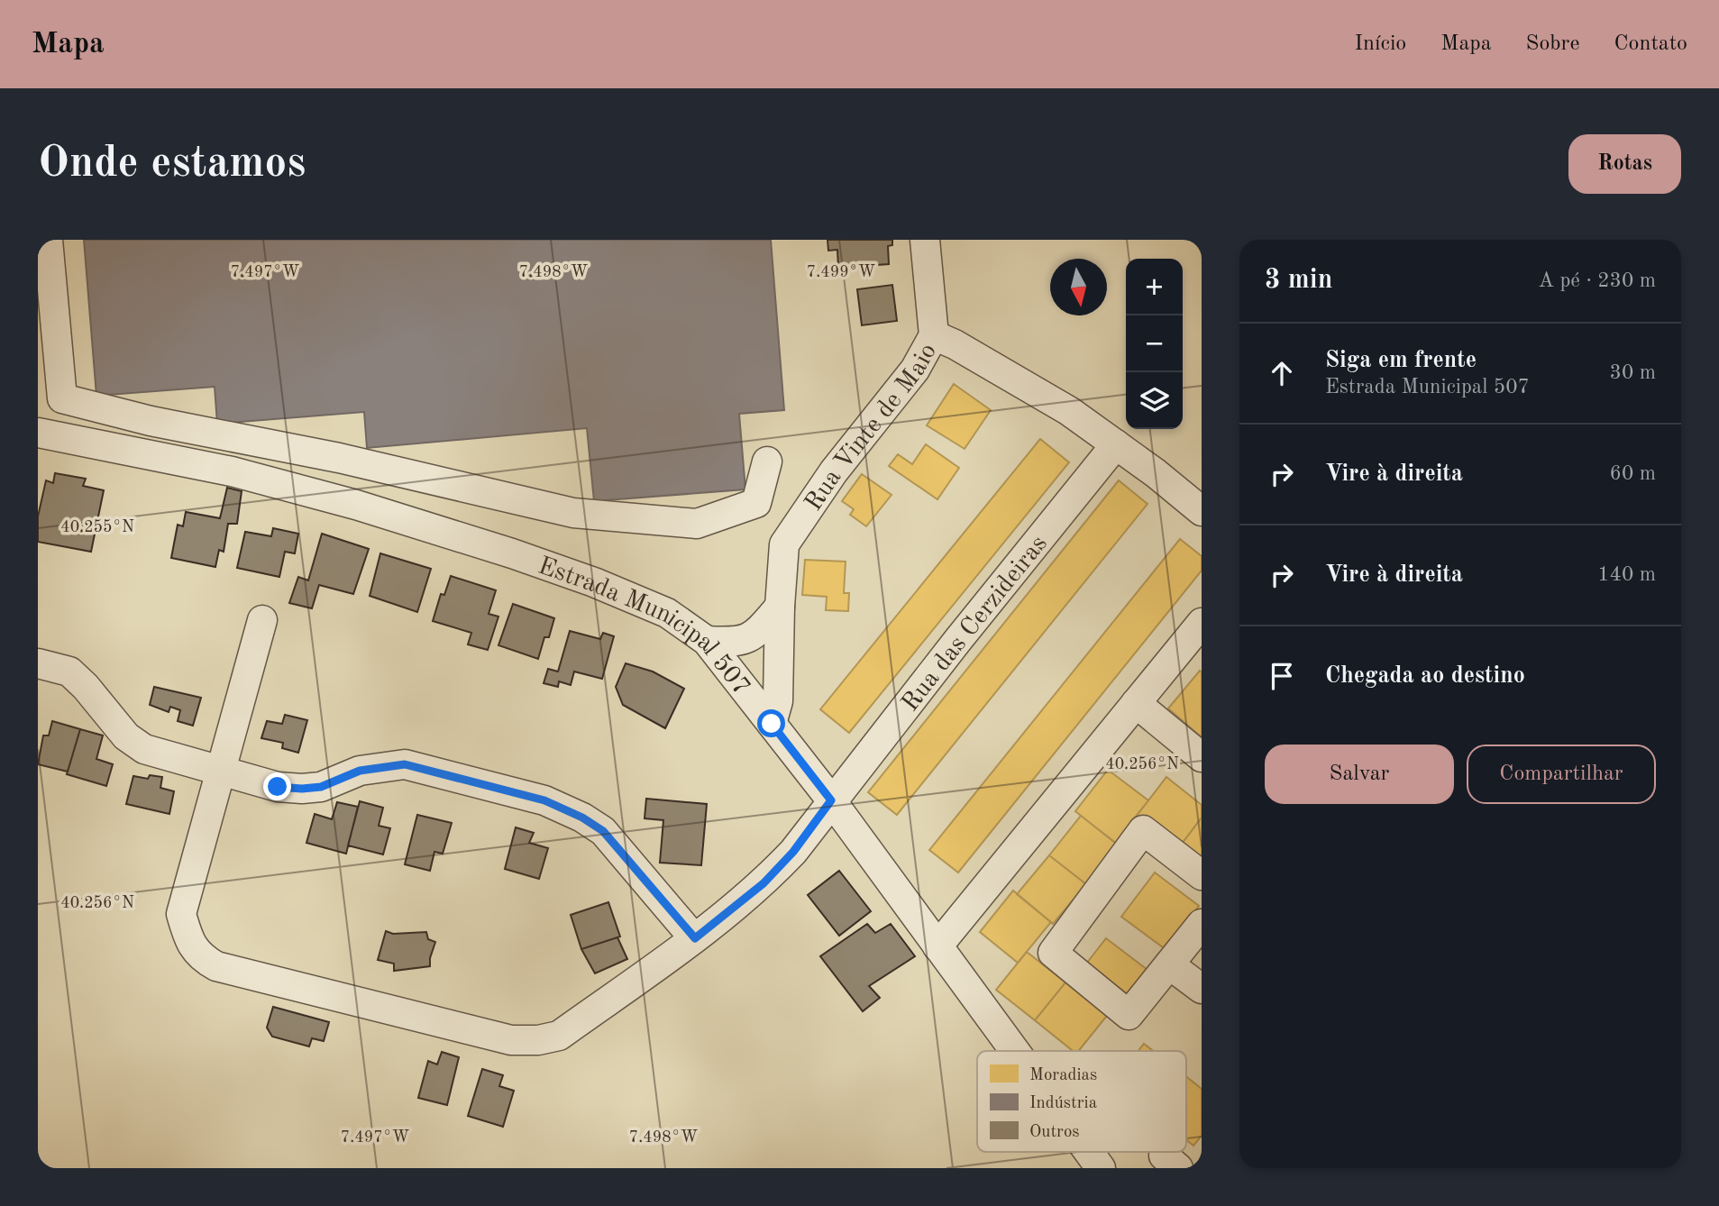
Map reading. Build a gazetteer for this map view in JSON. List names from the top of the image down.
{
  "streets": {
    "street": ["Rua Vinte de Maio", "Rua das Cerzideiras", "Estrada Municipal 507"]
  },
  "crossings": [
    ["Rua Vinte de Maio", "Estrada Municipal 507"],
    ["Rua das Cerzideiras", "Estrada Municipal 507"]
  ],
  "legend": ["Moradias", "Indústria", "Outros"],
  "north": "bottom",
  "page": {
    "header": "Mapa",
    "nav": [
      "Início",
      "Mapa",
      "Sobre",
      "Contato"
    ],
    "buttons": [
      "Rotas",
      ["Salvar", "Compartilhar"]
    ],
    "title": "Onde estamos",
    "heading": ["3 min", "A pé · 230 m"],
    "map_buttons": ["+", "−"],
    "list": [
      ["Siga em frente", "Estrada Municipal 507", "30 m"],
      ["Vire à direita", "60 m"],
      ["Vire à direita", "140 m"],
      "Chegada ao destino"
    ]
  },
  "coordinates": [
    "7.497°W",
    "7.499°W",
    "7.498°W",
    "40.255°N",
    "40.256°N"
  ]
}
